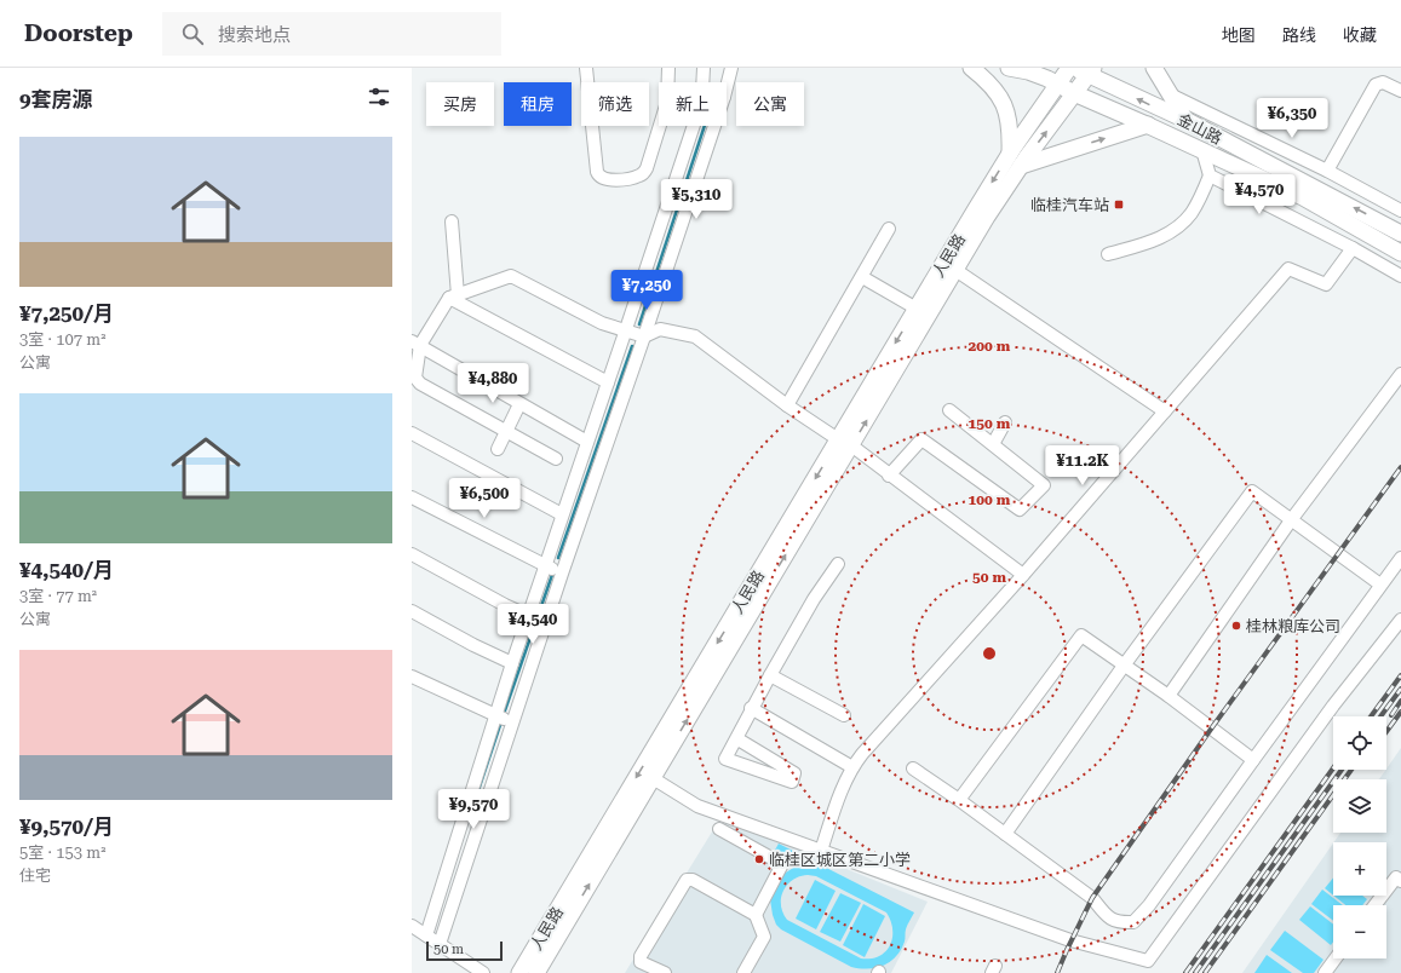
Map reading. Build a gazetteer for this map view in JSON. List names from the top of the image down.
{
  "streets": {
    "main road": ["金山路", "人民路"]
  },
  "places": {
    "transit": ["临桂汽车站"],
    "other": ["桂林粮库公司", "临桂区城区第二小学"]
  },
  "scale_bar": "50 m",
  "page": {
    "header": "Doorstep",
    "search": "搜索地点",
    "nav": ["地图", "路线", "收藏"],
    "heading": "9套房源",
    "chip": [
      "买房",
      "租房",
      "筛选",
      "新上",
      "公寓"
    ],
    "price": [
      "¥6,350",
      "¥4,570",
      "¥5,310",
      "¥7,250",
      "¥4,880",
      "¥11.2K",
      "¥6,500",
      "¥4,540",
      "¥9,570"
    ],
    "list": [
      {
        "name": "¥7,250/月",
        "note": "3室 · 107 m² · 公寓"
      },
      {
        "name": "¥4,540/月",
        "note": "3室 · 77 m² · 公寓"
      },
      {
        "name": "¥9,570/月",
        "note": "5室 · 153 m² · 住宅"
      }
    ],
    "map_buttons": ["+", "−"],
    "scale": "50 m"
  },
  "rings": [
    "200 m",
    "150 m",
    "100 m",
    "50 m"
  ]
}
